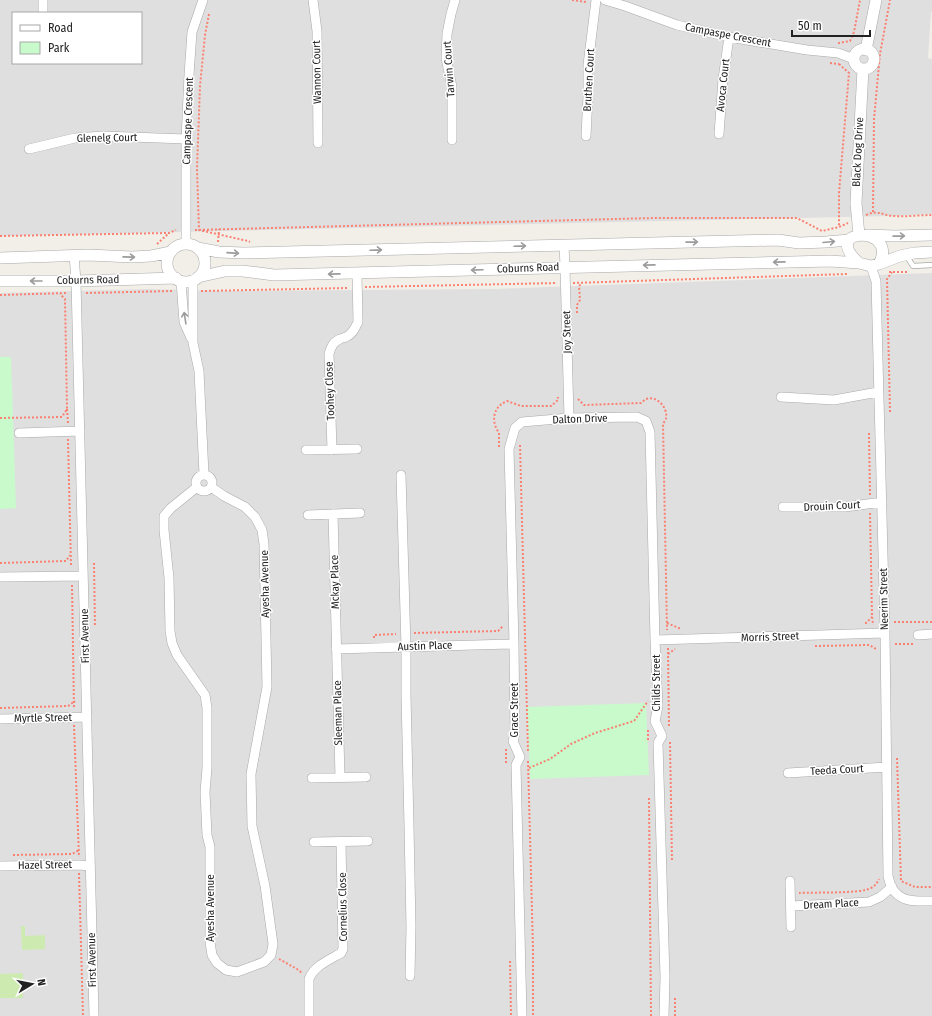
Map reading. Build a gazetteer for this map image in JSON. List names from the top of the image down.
{
  "streets": {
    "street": [
      "Campaspe Crescent",
      "Tarwin Court",
      "Wannon Court",
      "Bruthen Court",
      "Avoca Court",
      "Glenelg Court",
      "Black Dog Drive",
      "Coburns Road",
      "Joy Street",
      "Toohey Close",
      "Dalton Drive",
      "Drouin Court",
      "Mckay Place",
      "Ayesha Avenue",
      "Neerim Street",
      "First Avenue",
      "Morris Street",
      "Austin Place",
      "Childs Street",
      "Grace Street",
      "Sleeman Place",
      "Myrtle Street",
      "Teeda Court",
      "Hazel Street",
      "Dream Place",
      "Cornelius Close"
    ]
  },
  "crossings": [
    ["Campaspe Crescent", "Avoca Court"],
    ["Campaspe Crescent", "Glenelg Court"],
    ["Campaspe Crescent", "Black Dog Drive"],
    ["Campaspe Crescent", "Coburns Road"],
    ["Campaspe Crescent", "Ayesha Avenue"],
    ["Black Dog Drive", "Coburns Road"],
    ["Black Dog Drive", "Neerim Street"],
    ["Coburns Road", "Joy Street"],
    ["Coburns Road", "Toohey Close"],
    ["Coburns Road", "Ayesha Avenue"],
    ["Coburns Road", "Neerim Street"],
    ["Coburns Road", "First Avenue"],
    ["Joy Street", "Dalton Drive"],
    ["Dalton Drive", "Childs Street"],
    ["Dalton Drive", "Grace Street"],
    ["Drouin Court", "Neerim Street"],
    ["Mckay Place", "Austin Place"],
    ["Mckay Place", "Sleeman Place"],
    ["Neerim Street", "Morris Street"],
    ["Neerim Street", "Teeda Court"],
    ["Neerim Street", "Dream Place"],
    ["First Avenue", "Myrtle Street"],
    ["First Avenue", "Hazel Street"],
    ["Morris Street", "Childs Street"],
    ["Austin Place", "Grace Street"],
    ["Austin Place", "Sleeman Place"]
  ],
  "legend": ["Road", "Park"],
  "scale_bar": "50 m",
  "north": "right"
}
